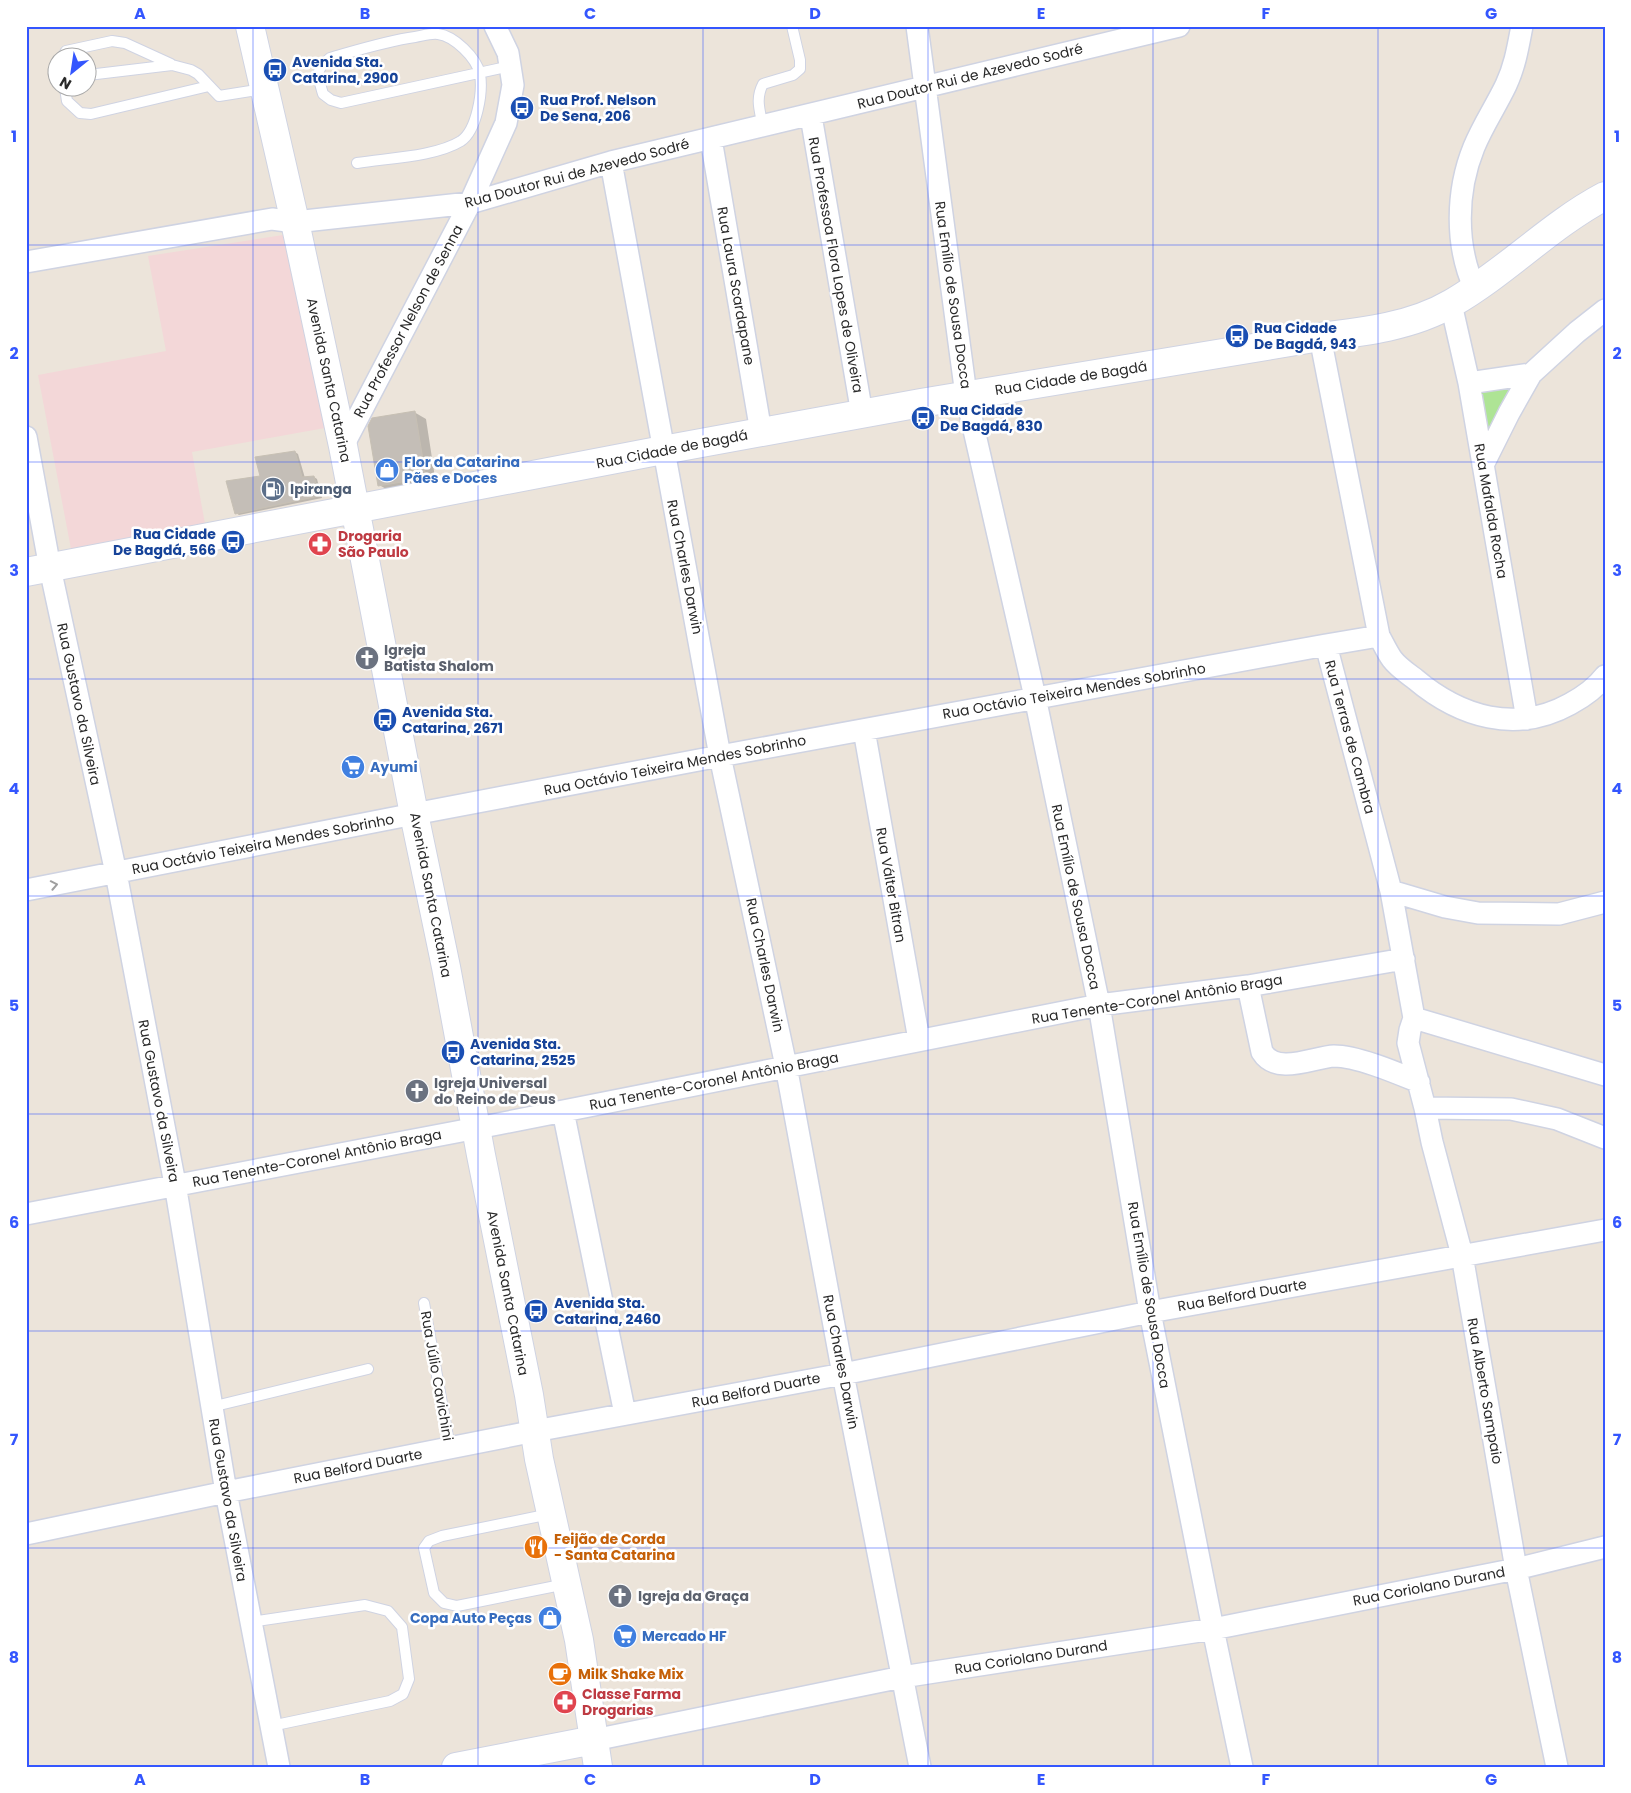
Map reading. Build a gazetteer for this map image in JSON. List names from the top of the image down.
{
  "streets": {
    "street": [
      "Rua Doutor Rui de Azevedo Sodré",
      "Rua Professoa Flora Lopes de Oliveira",
      "Rua Laura Scardapane",
      "Rua Emílio de Sousa Docca",
      "Rua Professor Nelson de Senna",
      "Rua Cidade de Bagdá",
      "Avenida Santa Catarina",
      "Rua Mafalda Rocha",
      "Rua Charles Darwin",
      "Rua Octávio Teixeira Mendes Sobrinho",
      "Rua Gustavo da Silveira",
      "Rua Terras de Cambra",
      "Rua Válter Bitran",
      "Rua Tenente-Coronel Antônio Braga",
      "Rua Belford Duarte",
      "Rua Alberto Sampaio",
      "Rua Coriolano Durand"
    ],
    "lane": ["Rua Júlio Cavichini"]
  },
  "crossings": [
    ["Rua Doutor Rui de Azevedo Sodré", "Rua Professoa Flora Lopes de Oliveira"],
    ["Rua Doutor Rui de Azevedo Sodré", "Rua Laura Scardapane"],
    ["Rua Doutor Rui de Azevedo Sodré", "Rua Emílio de Sousa Docca"],
    ["Rua Doutor Rui de Azevedo Sodré", "Rua Professor Nelson de Senna"],
    ["Rua Doutor Rui de Azevedo Sodré", "Avenida Santa Catarina"],
    ["Rua Doutor Rui de Azevedo Sodré", "Rua Charles Darwin"],
    ["Rua Professoa Flora Lopes de Oliveira", "Rua Cidade de Bagdá"],
    ["Rua Laura Scardapane", "Rua Cidade de Bagdá"],
    ["Rua Emílio de Sousa Docca", "Rua Cidade de Bagdá"],
    ["Rua Emílio de Sousa Docca", "Rua Octávio Teixeira Mendes Sobrinho"],
    ["Rua Emílio de Sousa Docca", "Rua Tenente-Coronel Antônio Braga"],
    ["Rua Emílio de Sousa Docca", "Rua Belford Duarte"],
    ["Rua Emílio de Sousa Docca", "Rua Coriolano Durand"],
    ["Rua Professor Nelson de Senna", "Avenida Santa Catarina"],
    ["Rua Cidade de Bagdá", "Avenida Santa Catarina"],
    ["Rua Cidade de Bagdá", "Rua Mafalda Rocha"],
    ["Rua Cidade de Bagdá", "Rua Charles Darwin"],
    ["Rua Cidade de Bagdá", "Rua Gustavo da Silveira"],
    ["Avenida Santa Catarina", "Rua Octávio Teixeira Mendes Sobrinho"],
    ["Avenida Santa Catarina", "Rua Tenente-Coronel Antônio Braga"],
    ["Avenida Santa Catarina", "Rua Belford Duarte"],
    ["Avenida Santa Catarina", "Rua Coriolano Durand"],
    ["Rua Charles Darwin", "Rua Octávio Teixeira Mendes Sobrinho"],
    ["Rua Charles Darwin", "Rua Tenente-Coronel Antônio Braga"],
    ["Rua Charles Darwin", "Rua Belford Duarte"],
    ["Rua Charles Darwin", "Rua Coriolano Durand"],
    ["Rua Octávio Teixeira Mendes Sobrinho", "Rua Gustavo da Silveira"],
    ["Rua Octávio Teixeira Mendes Sobrinho", "Rua Terras de Cambra"],
    ["Rua Octávio Teixeira Mendes Sobrinho", "Rua Válter Bitran"],
    ["Rua Gustavo da Silveira", "Rua Tenente-Coronel Antônio Braga"],
    ["Rua Gustavo da Silveira", "Rua Belford Duarte"],
    ["Rua Terras de Cambra", "Rua Tenente-Coronel Antônio Braga"],
    ["Rua Terras de Cambra", "Rua Alberto Sampaio"],
    ["Rua Válter Bitran", "Rua Tenente-Coronel Antônio Braga"],
    ["Rua Belford Duarte", "Rua Júlio Cavichini"],
    ["Rua Belford Duarte", "Rua Alberto Sampaio"],
    ["Rua Alberto Sampaio", "Rua Coriolano Durand"]
  ],
  "places": {
    "bus stop": [
      "Avenida Sta. Catarina, 2900",
      "Rua Prof. Nelson De Sena, 206",
      "Rua Cidade De Bagdá, 943",
      "Rua Cidade De Bagdá, 830",
      "Rua Cidade De Bagdá, 566",
      "Avenida Sta. Catarina, 2671",
      "Avenida Sta. Catarina, 2525",
      "Avenida Sta. Catarina, 2460"
    ],
    "shop": ["Flor da Catarina Pães e Doces", "Copa Auto Peças"],
    "fuel station": ["Ipiranga"],
    "pharmacy": ["Drogaria São Paulo", "Classe Farma Drogarias"],
    "church": ["Igreja Batista Shalom", "Igreja Universal do Reino de Deus", "Igreja da Graça"],
    "supermarket": ["Ayumi", "Mercado HF"],
    "restaurant": ["Feijão de Corda - Santa Catarina"],
    "cafe": ["Milk Shake Mix"]
  },
  "north": "bottom left",
  "grid": {
    "columns": [
      "A",
      "B",
      "C",
      "D",
      "E",
      "F",
      "G"
    ],
    "rows": [
      "1",
      "2",
      "3",
      "4",
      "5",
      "6",
      "7",
      "8"
    ]
  }
}
